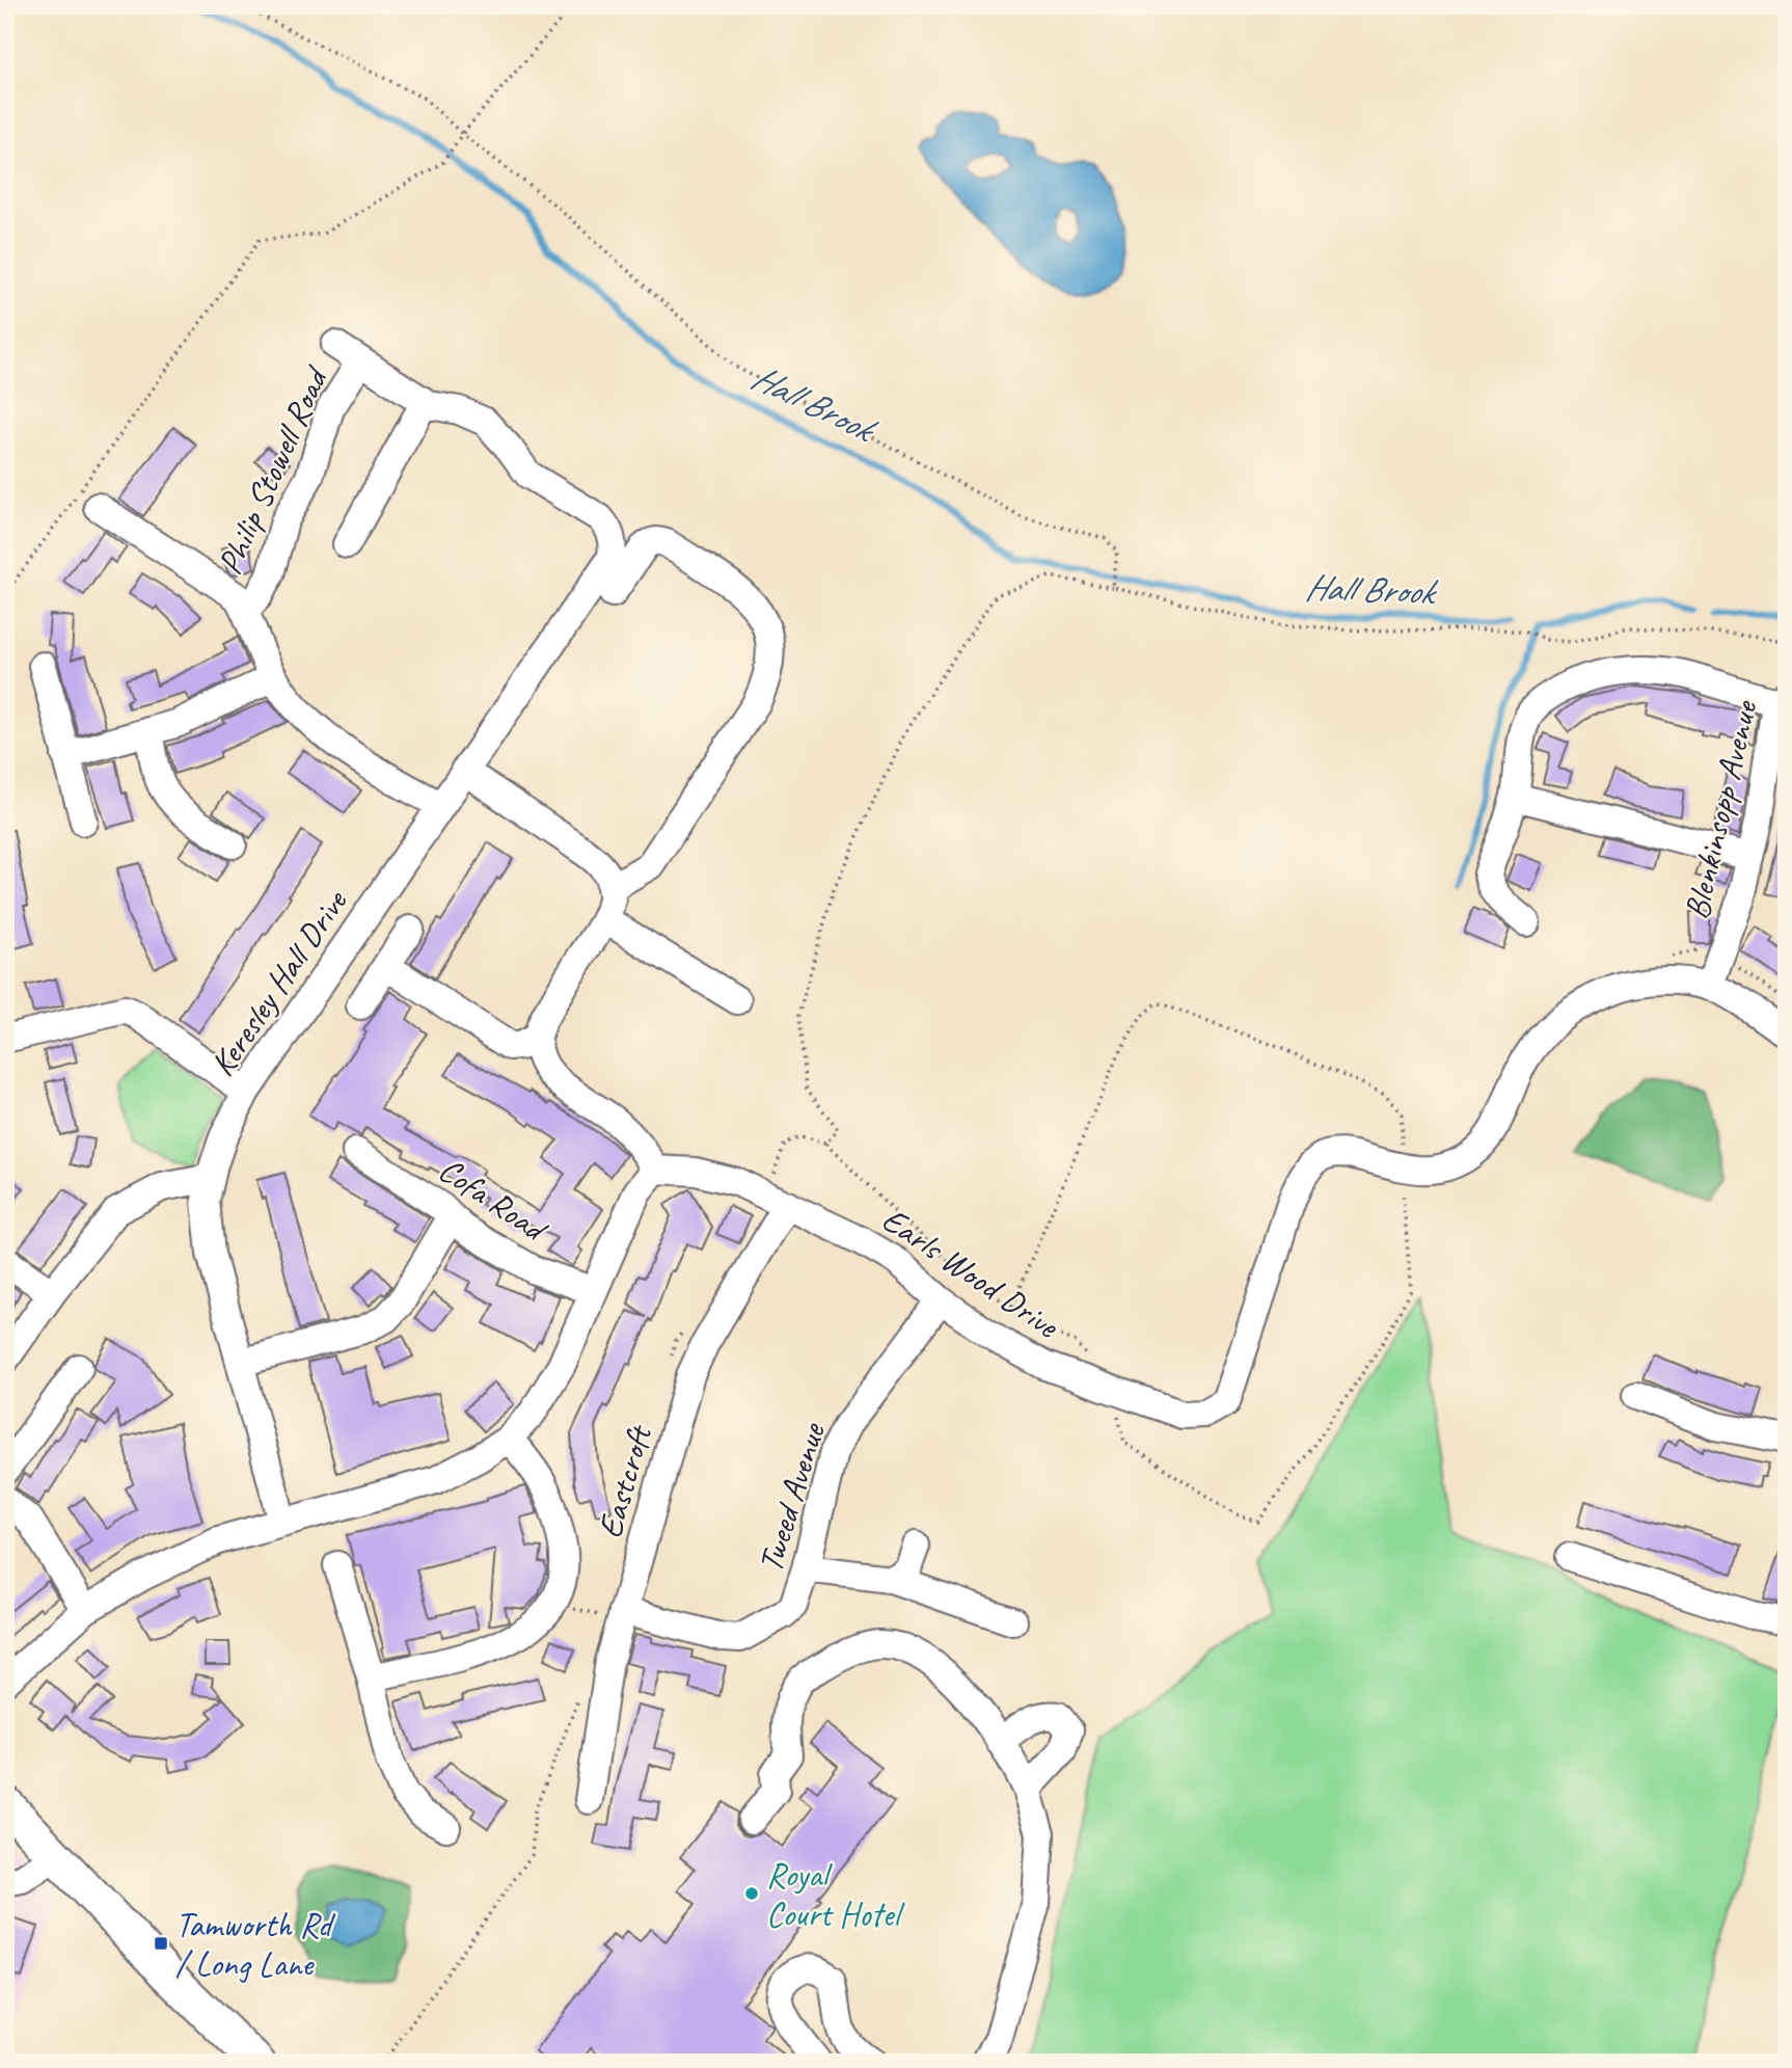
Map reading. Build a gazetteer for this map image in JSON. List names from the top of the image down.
{
  "streets": {
    "street": [
      "Philip Stowell Road",
      "Blenkinsopp Avenue",
      "Keresley Hall Drive",
      "Cofa Road",
      "Earls Wood Drive",
      "Eastcroft",
      "Tweed Avenue"
    ]
  },
  "crossings": [
    ["Blenkinsopp Avenue", "Earls Wood Drive"],
    ["Earls Wood Drive", "Eastcroft"],
    ["Earls Wood Drive", "Tweed Avenue"],
    ["Eastcroft", "Tweed Avenue"]
  ],
  "water": ["Hall Brook"],
  "places": {
    "other": ["Royal Court Hotel"],
    "transit": ["Tamworth Rd / Long Lane"]
  }
}
